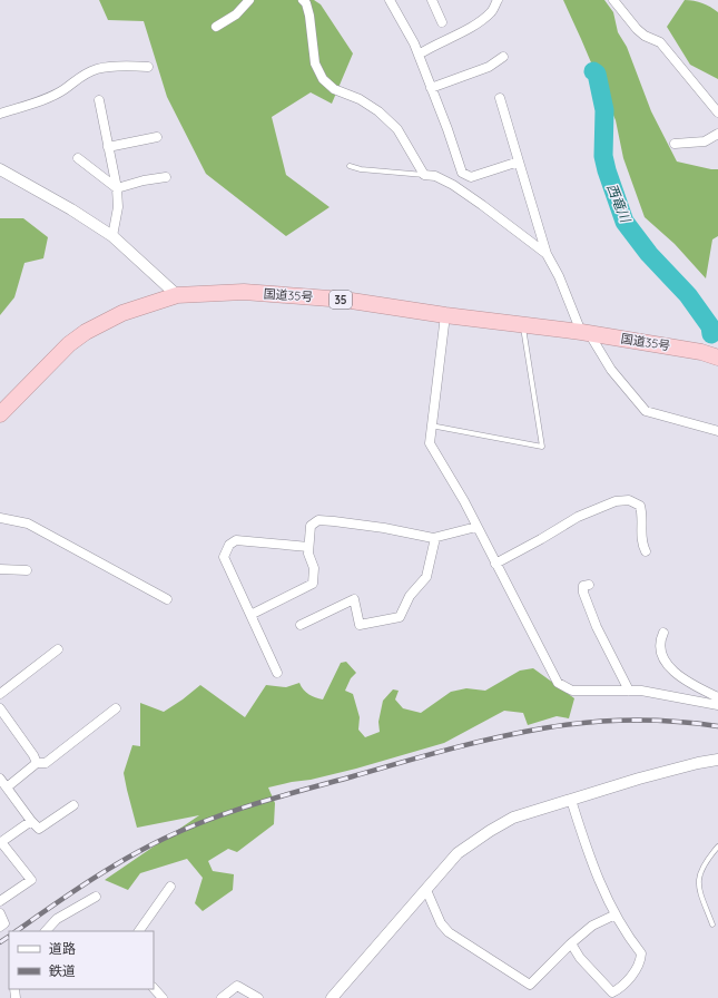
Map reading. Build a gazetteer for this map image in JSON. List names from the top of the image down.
{
  "streets": {
    "highway": ["国道35号", "35"]
  },
  "water": ["西竜川"],
  "legend": ["道路", "鉄道"]
}
